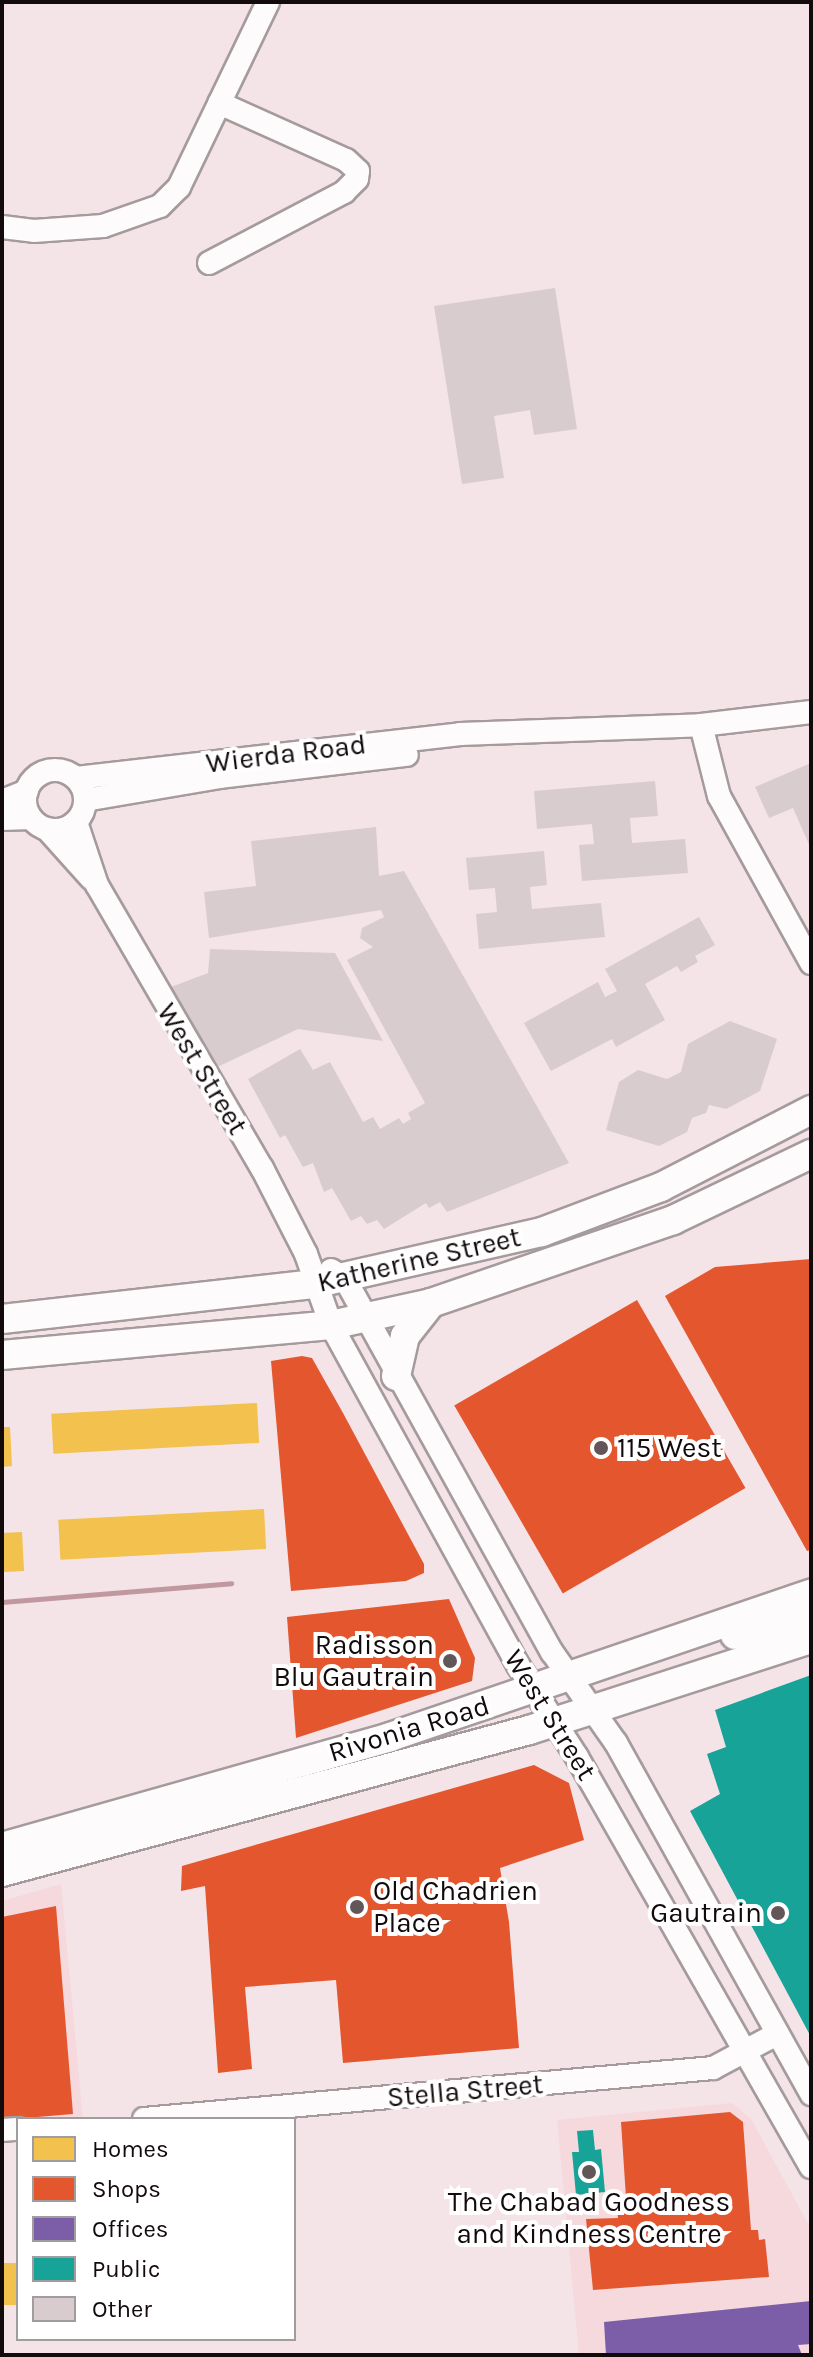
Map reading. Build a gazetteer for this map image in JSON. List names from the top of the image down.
{
  "streets": {
    "main road": ["Katherine Street", "Rivonia Road"],
    "street": ["Wierda Road", "West Street", "Stella Street"]
  },
  "crossings": [
    ["Wierda Road", "West Street"],
    ["West Street", "Katherine Street"],
    ["West Street", "Rivonia Road"],
    ["West Street", "Stella Street"]
  ],
  "places": [
    "115 West",
    "Radisson Blu Gautrain",
    "Old Chadrien Place",
    "Gautrain",
    "The Chabad Goodness and Kindness Centre"
  ],
  "legend": [
    "Homes",
    "Shops",
    "Offices",
    "Public",
    "Other"
  ]
}
